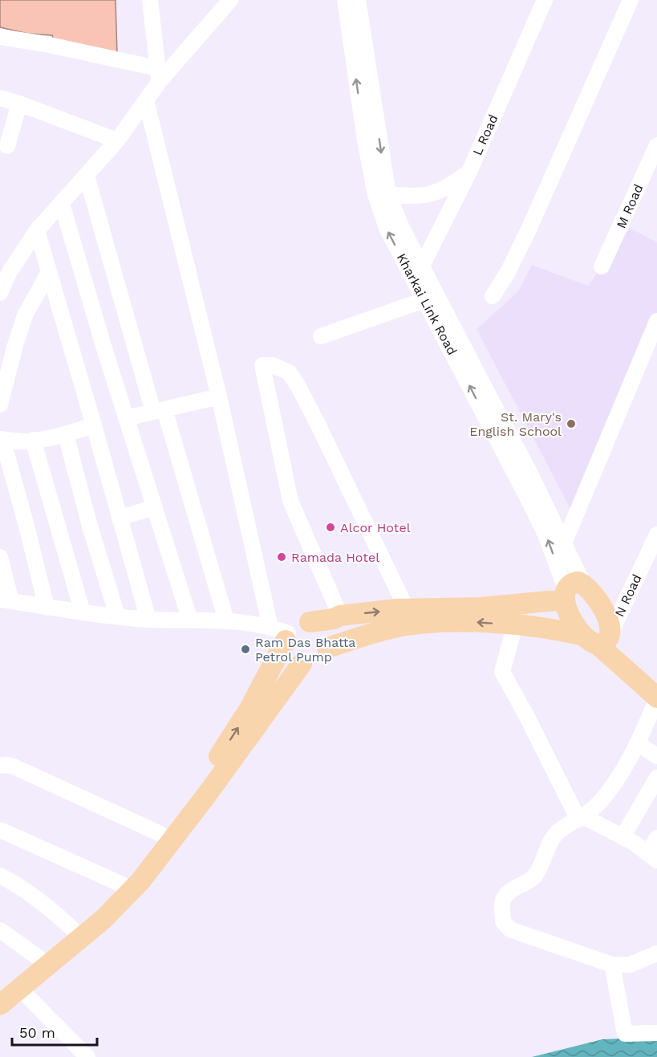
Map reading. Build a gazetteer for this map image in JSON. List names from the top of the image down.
{
  "streets": {
    "street": [
      "L Road",
      "M Road",
      "Kharkai Link Road",
      "N Road"
    ]
  },
  "places": [
    "St. Mary's English School",
    "Alcor Hotel",
    "Ramada Hotel",
    "Ram Das Bhatta Petrol Pump"
  ],
  "scale_bar": "50 m"
}
